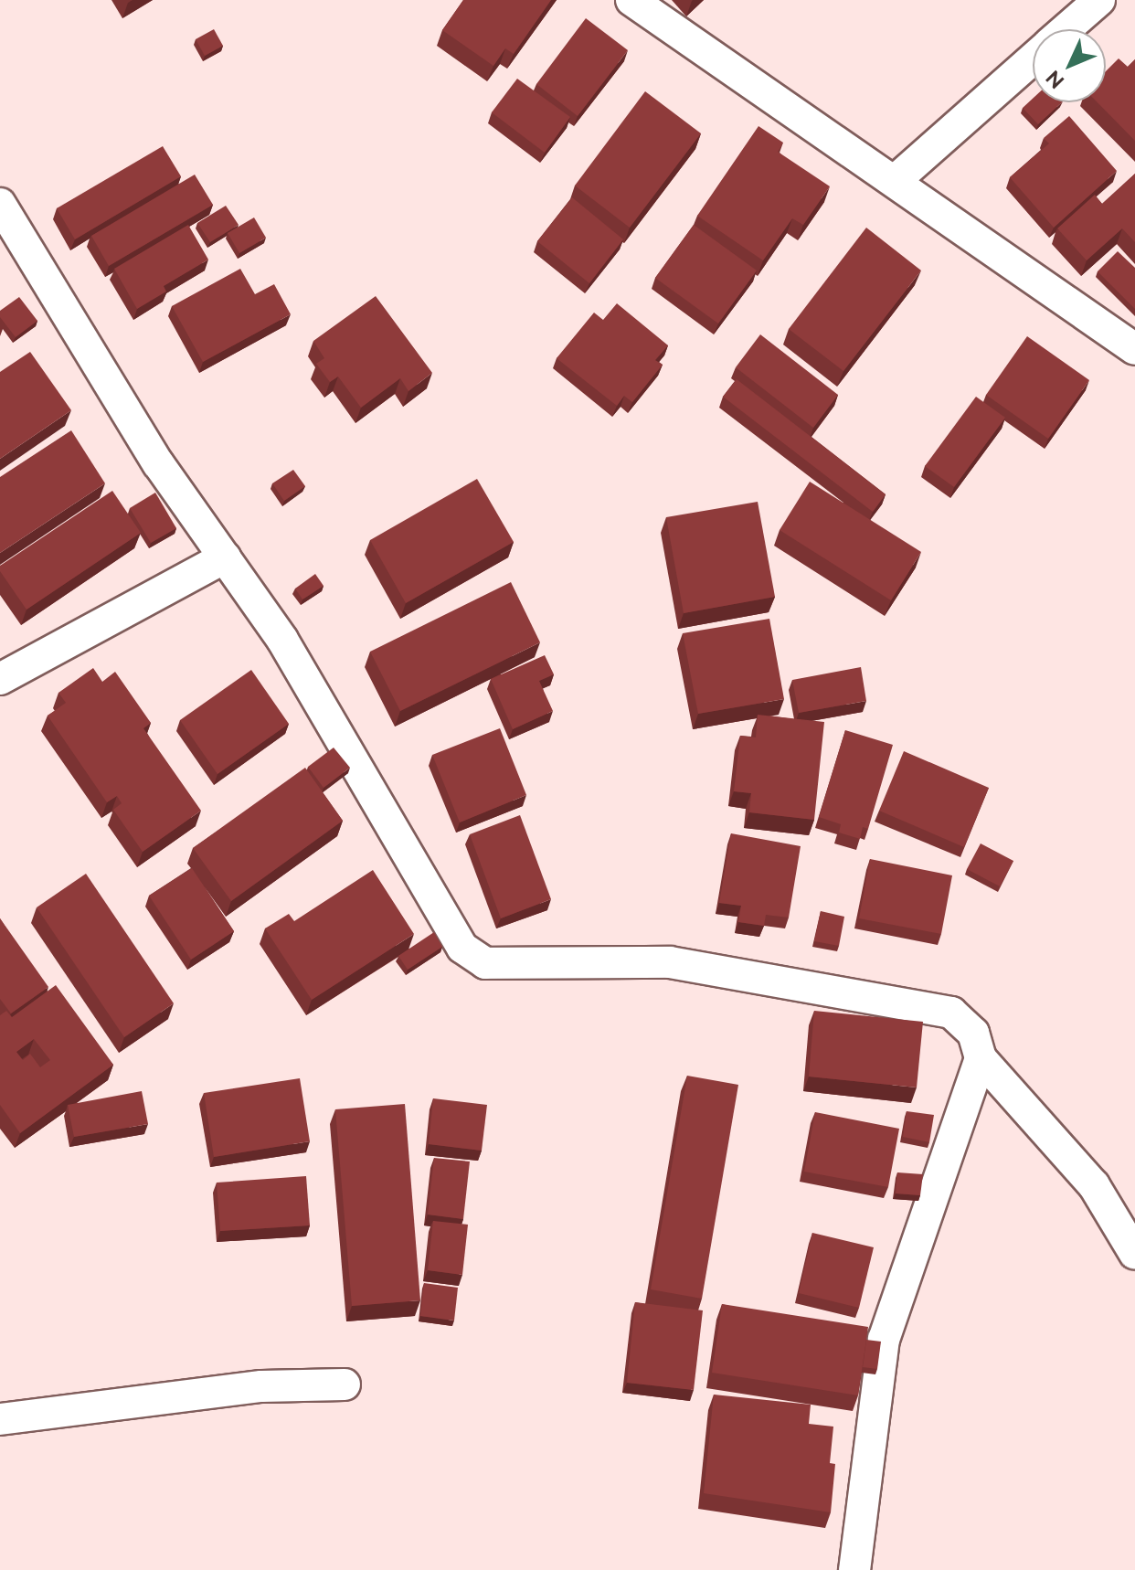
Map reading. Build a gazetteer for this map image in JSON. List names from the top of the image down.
{
  "north": "bottom left"
}
